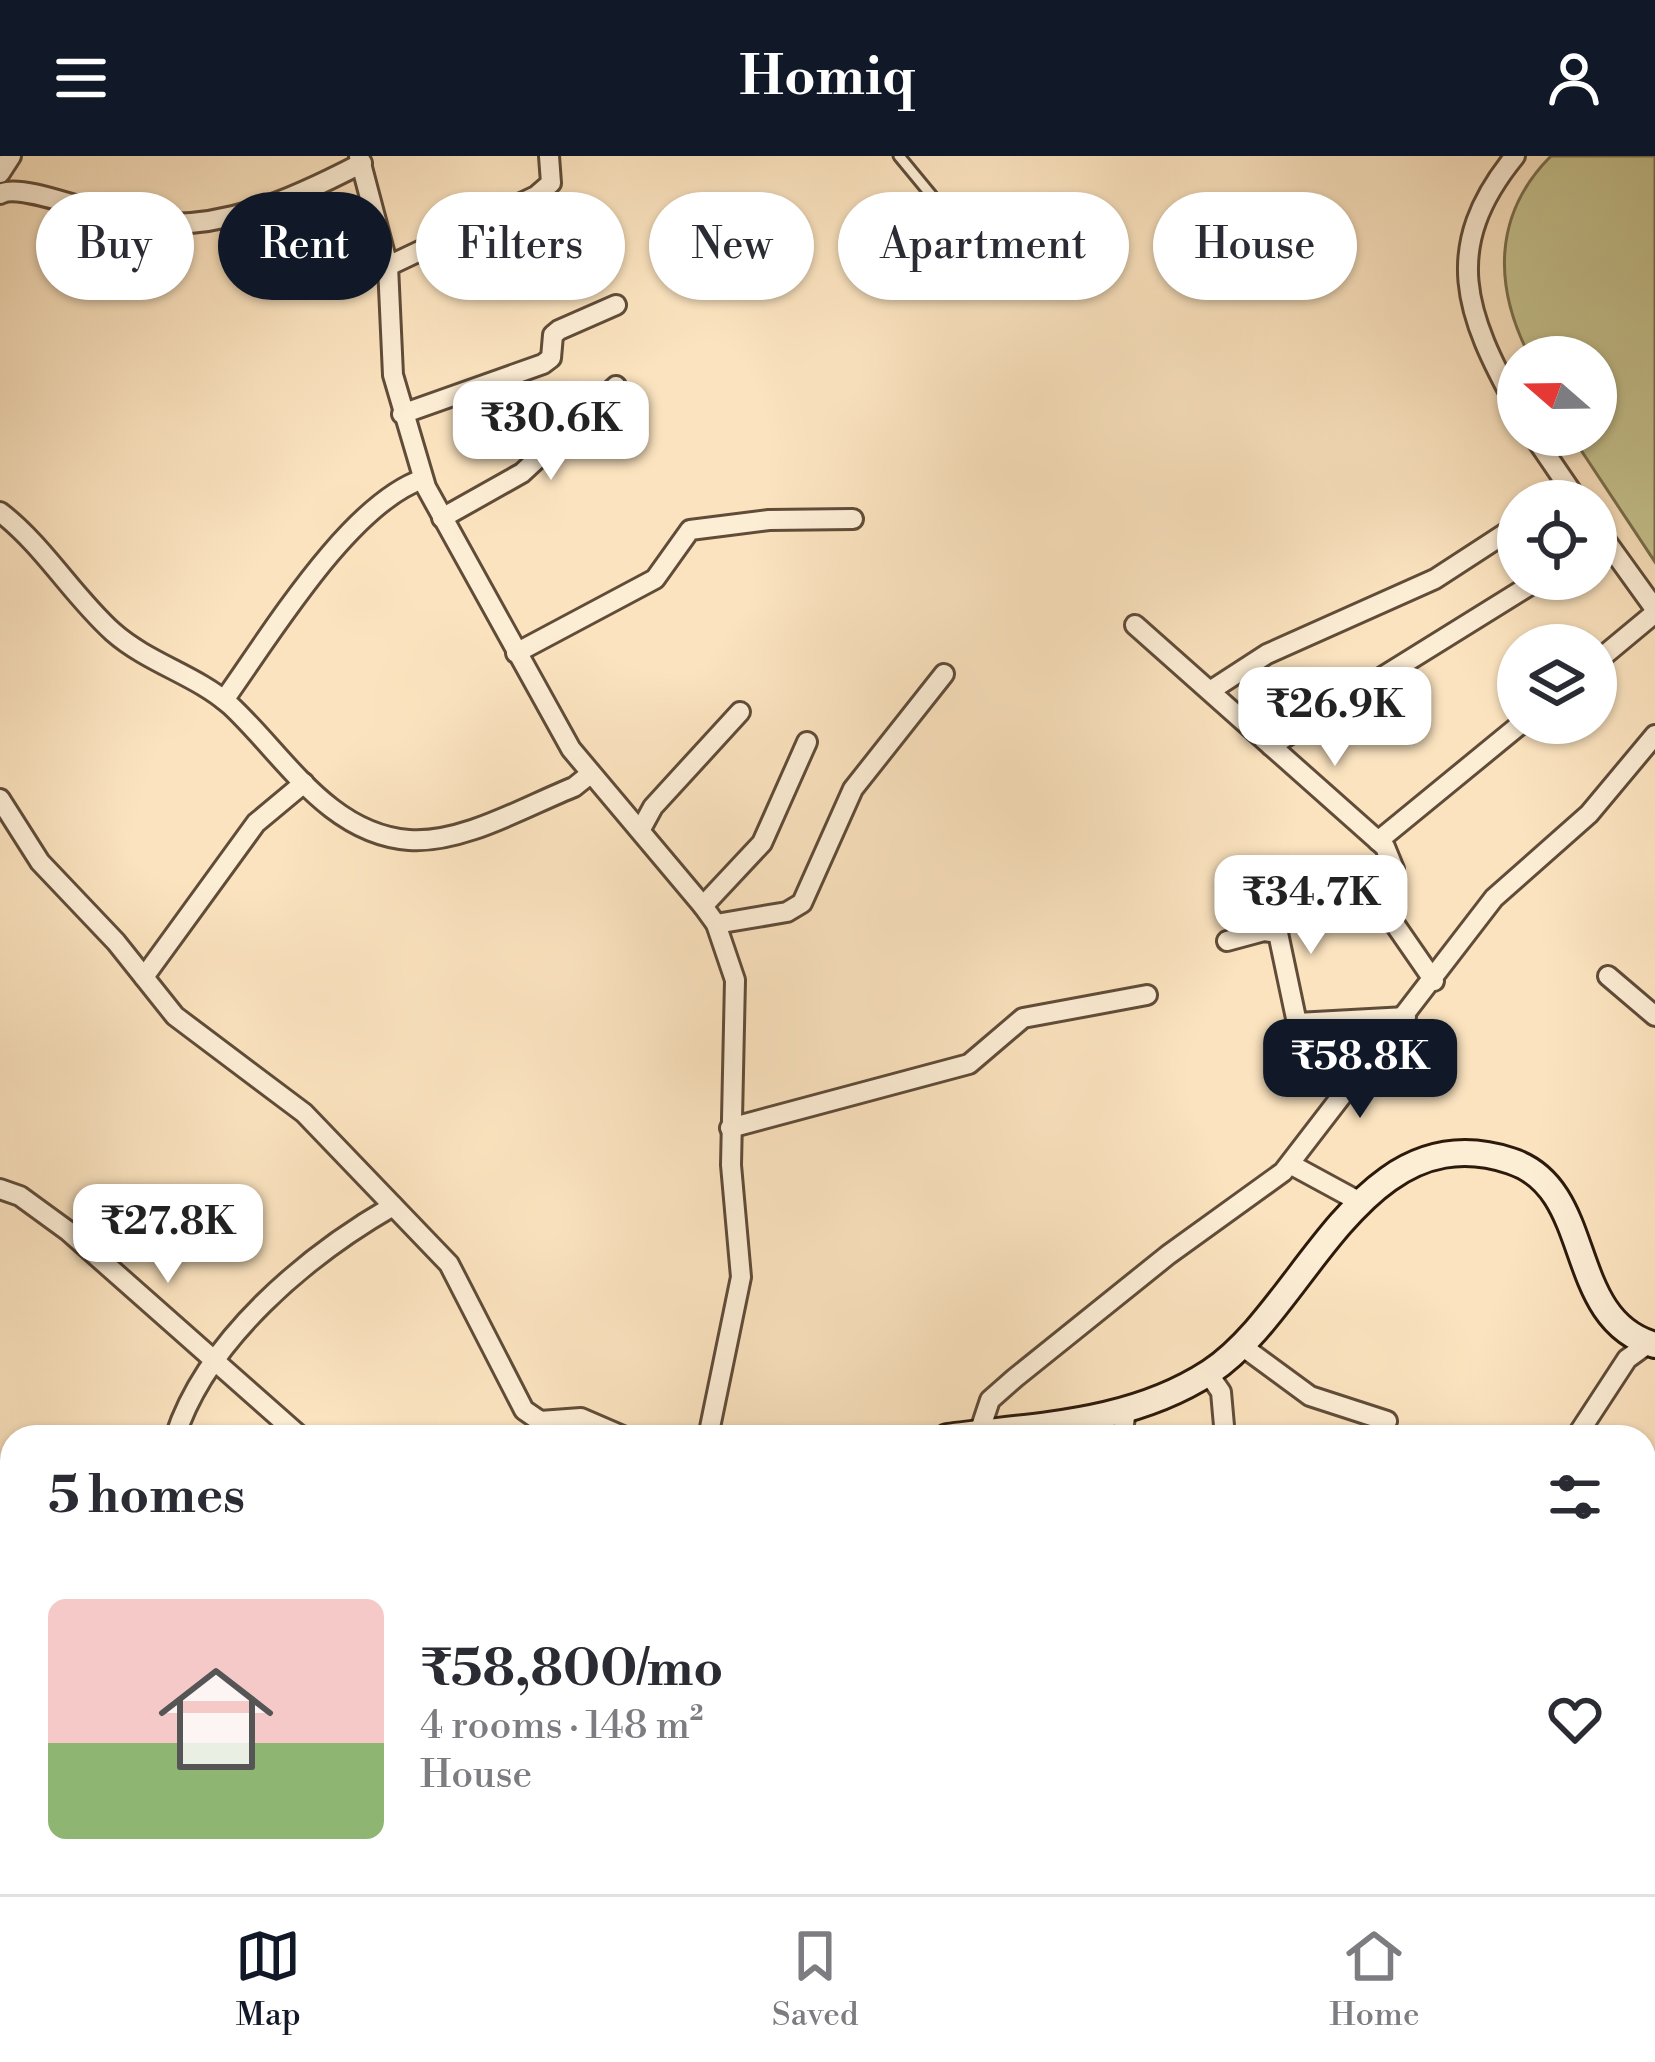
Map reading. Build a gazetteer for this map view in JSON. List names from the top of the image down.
{
  "north": "left",
  "page": {
    "header": "Homiq",
    "chip": [
      "Buy",
      "Rent",
      "Filters",
      "New",
      "Apartment",
      "House"
    ],
    "price": [
      "₹30.6K",
      "₹26.9K",
      "₹34.7K",
      "₹58.8K",
      "₹27.8K"
    ],
    "heading": "5 homes",
    "list": [
      {
        "name": "₹58,800/mo",
        "note": "4 rooms · 148 m² · House"
      }
    ],
    "tabs": ["Map", "Saved", "Home"]
  }
}
